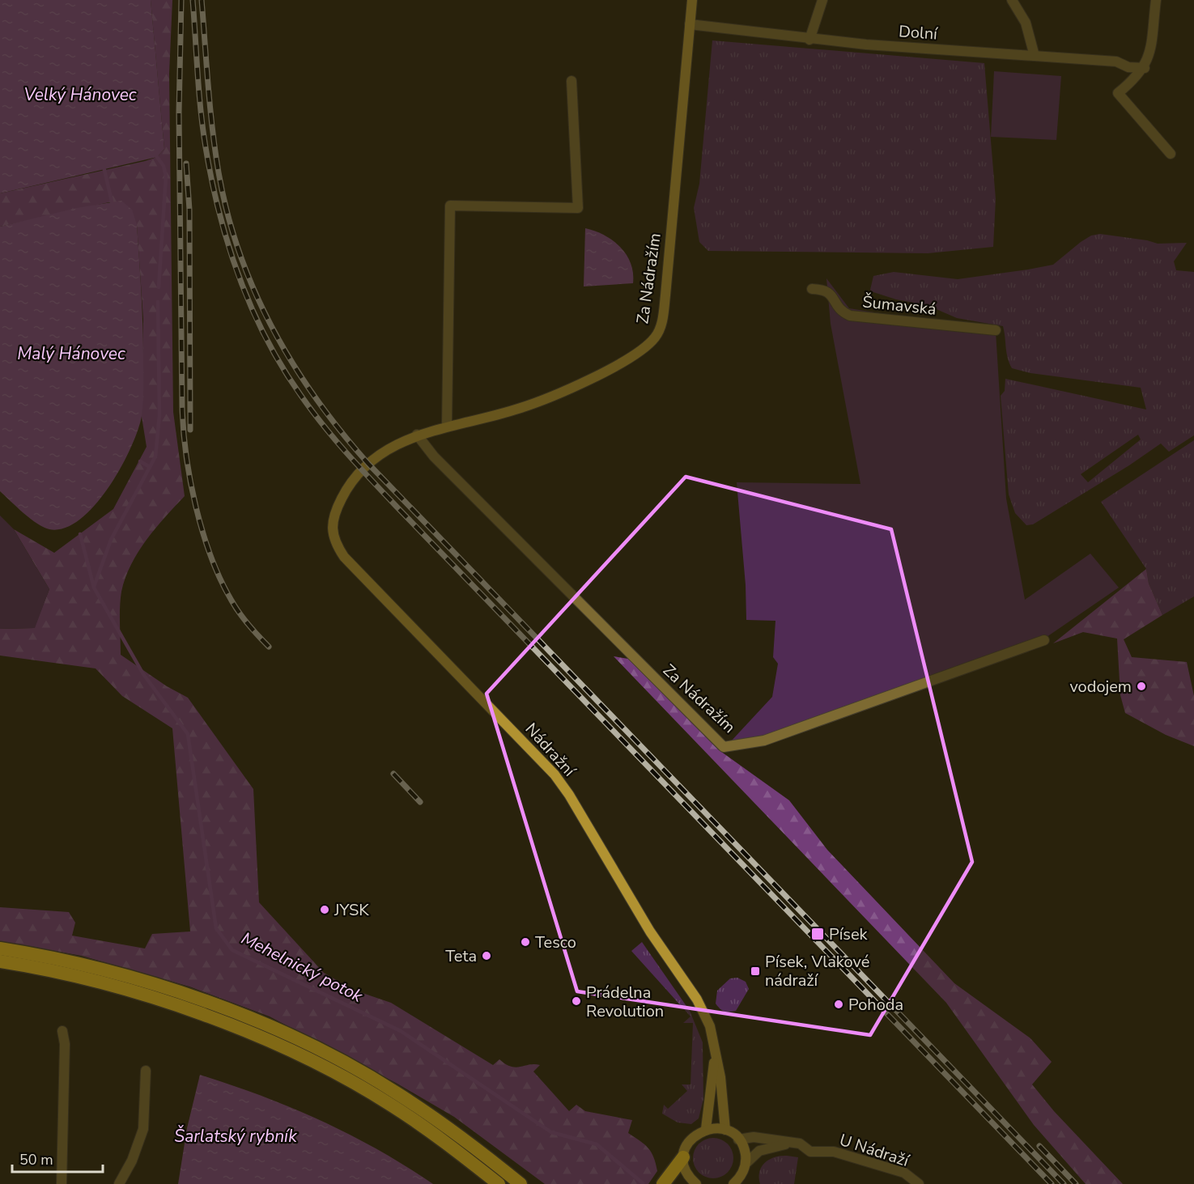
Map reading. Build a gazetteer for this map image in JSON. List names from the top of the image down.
{
  "streets": {
    "main road": ["Za Nádražím", "Nádražní"],
    "street": ["Dolní", "Šumavská", "U Nádraží"]
  },
  "crossings": [
    ["Dolní", "Za Nádražím"],
    ["Za Nádražím", "Nádražní"]
  ],
  "water": [
    "Velký Hánovec",
    "Malý Hánovec",
    "Mehelnický potok",
    "Šarlatský rybník"
  ],
  "places": {
    "other": [
      "vodojem",
      "JYSK",
      "Tesco",
      "Teta",
      "Prádelna Revolution",
      "Pohoda"
    ],
    "transit": ["Písek", "Písek, Vlakové nádraží"]
  },
  "scale_bar": "50 m"
}
